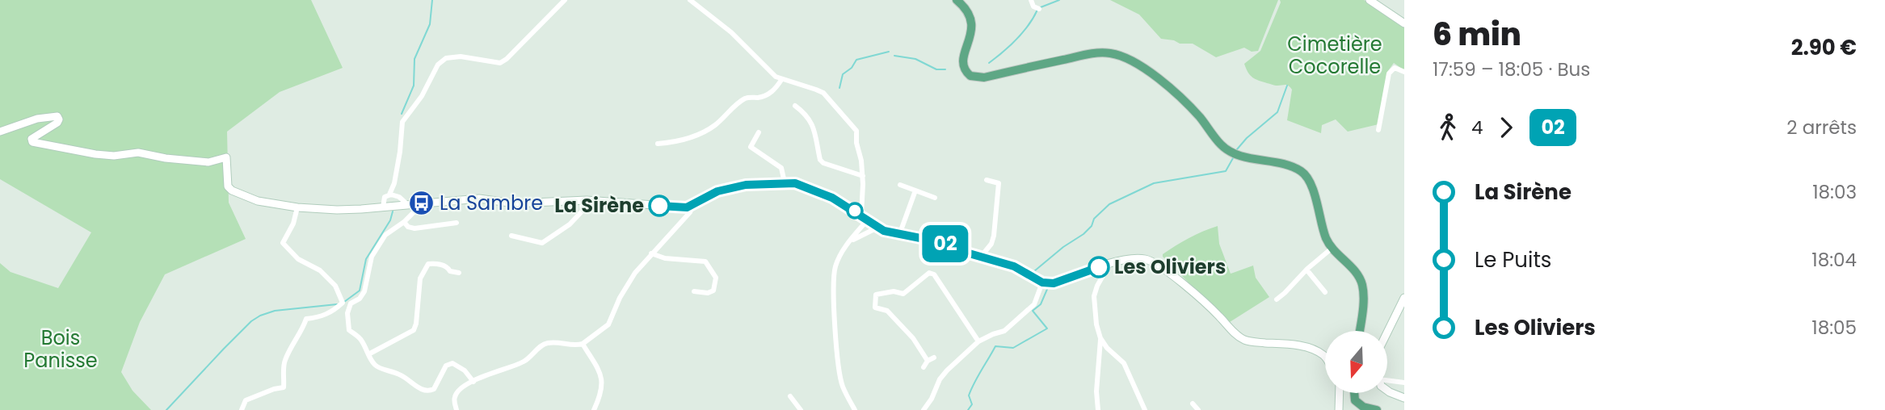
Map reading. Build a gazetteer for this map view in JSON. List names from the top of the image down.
{
  "parks": ["Cimetière Cocorelle", "Bois Panisse"],
  "places": {
    "bus stop": ["La Sambre"],
    "other": ["La Sirène", "Les Oliviers"]
  },
  "lines": ["bus line 02"],
  "north": "bottom",
  "page": {
    "on_map": "02",
    "heading": ["6 min", "17:59 – 18:05 · Bus", "2.90 €"],
    "legs": ["4", "02", "2 arrêts"],
    "list": [
      {
        "name": "La Sirène",
        "value": "18:03"
      },
      {
        "name": "Le Puits",
        "value": "18:04"
      },
      {
        "name": "Les Oliviers",
        "value": "18:05"
      }
    ]
  }
}
